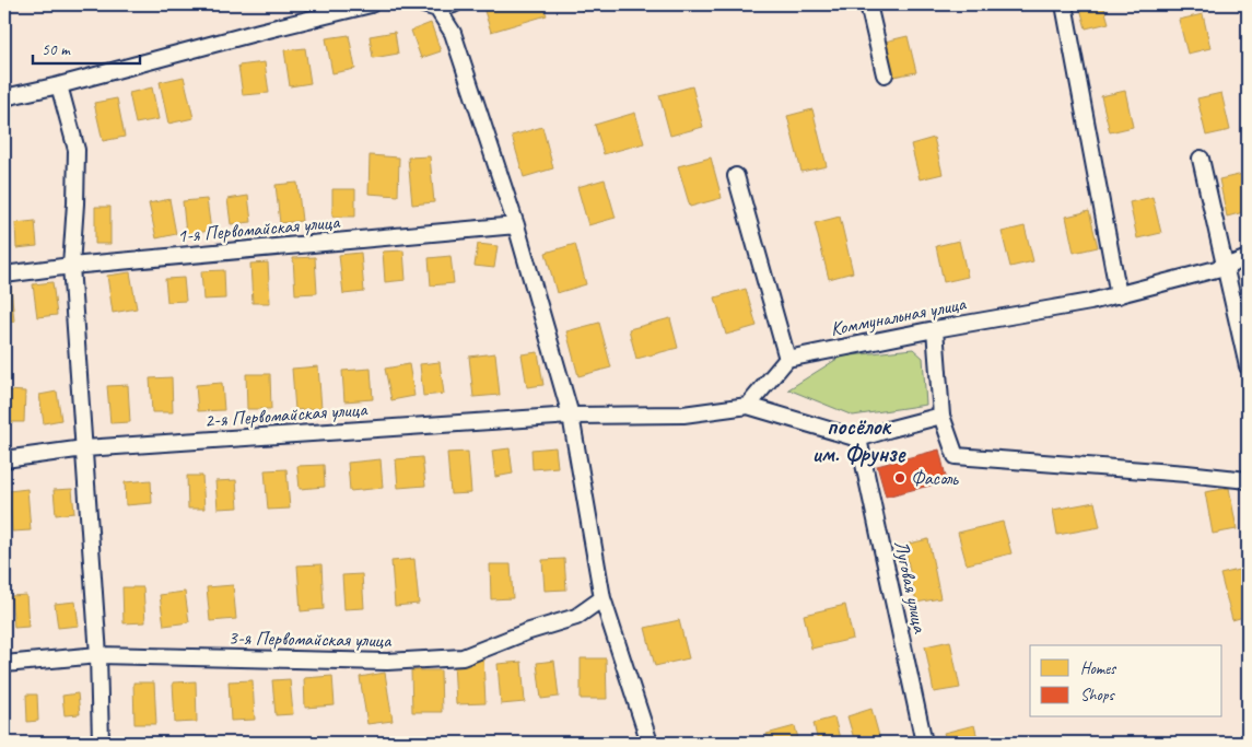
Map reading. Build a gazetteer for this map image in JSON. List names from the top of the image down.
{
  "streets": {
    "street": [
      "1-я Первомайская улица",
      "Коммунальная улица",
      "2-я Первомайская улица",
      "Луговая улица",
      "3-я Первомайская улица"
    ]
  },
  "districts": ["посёлок им. Фрунзе"],
  "places": ["Фасоль"],
  "legend": ["Homes", "Shops"],
  "scale_bar": "50 m"
}
